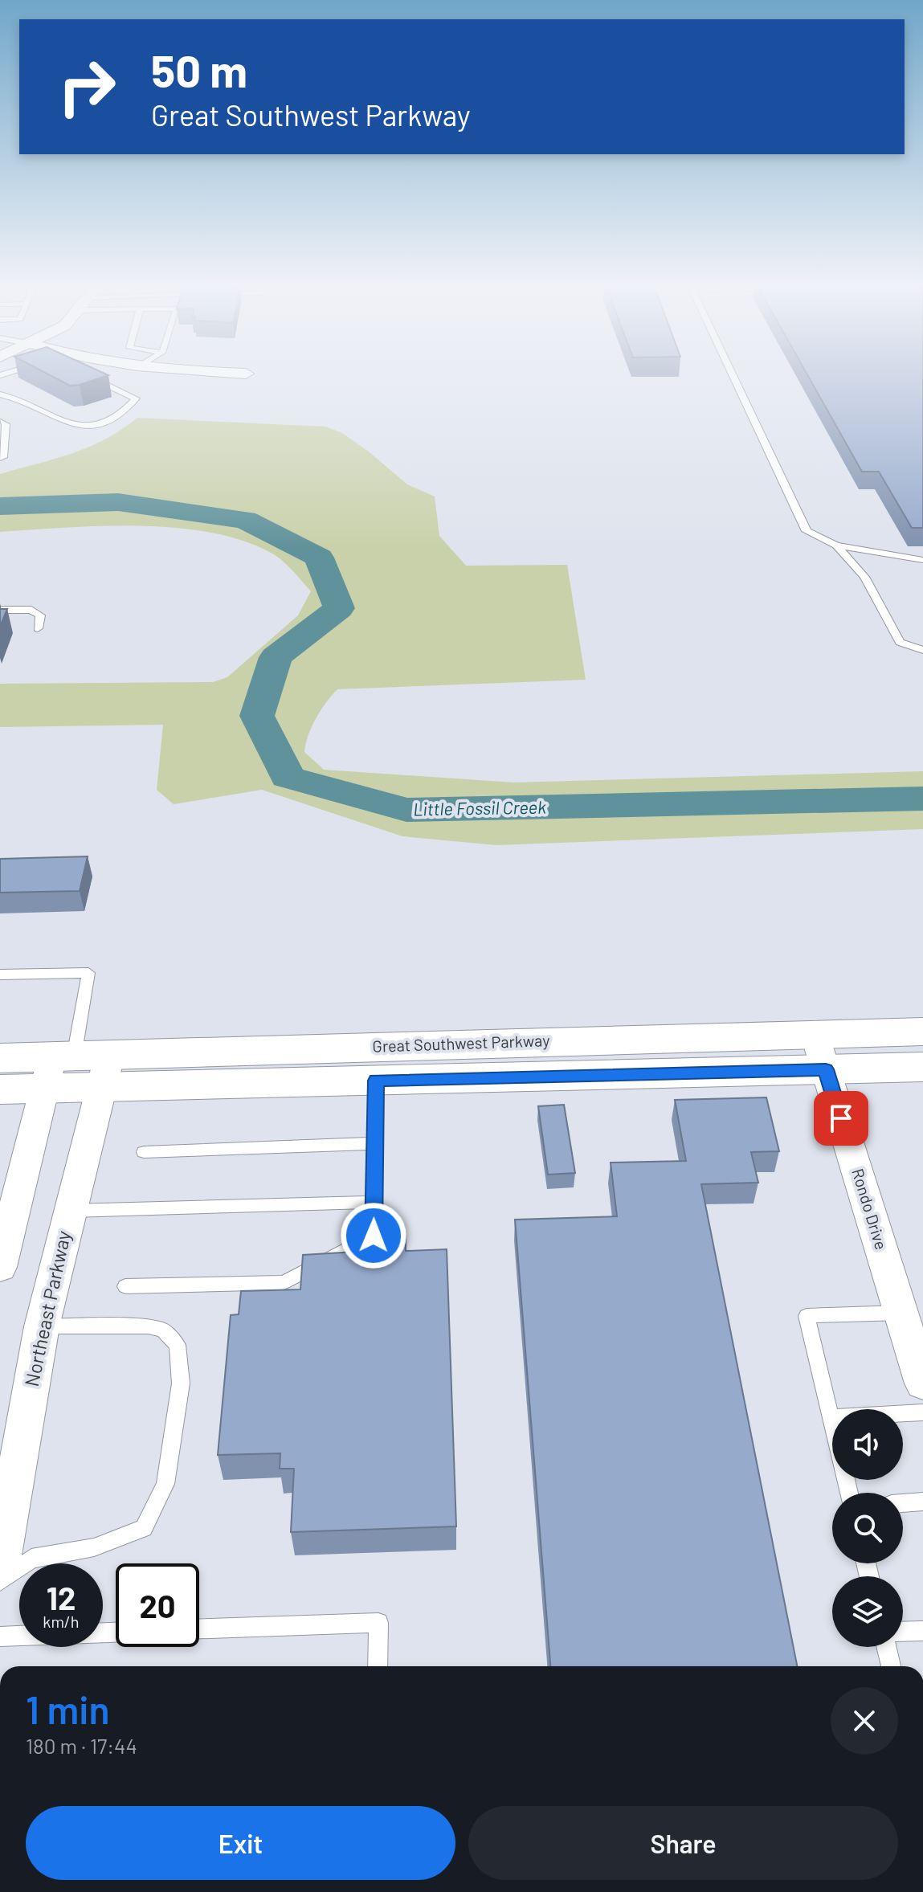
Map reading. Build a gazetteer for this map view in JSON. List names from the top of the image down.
{
  "streets": {
    "street": ["Great Southwest Parkway", "Rondo Drive", "Northeast Parkway"]
  },
  "crossings": [
    ["Great Southwest Parkway", "Rondo Drive"],
    ["Great Southwest Parkway", "Northeast Parkway"]
  ],
  "water": ["Little Fossil Creek"],
  "page": {
    "turn": ["50 m", "Great Southwest Parkway"],
    "speed": "12 km/h",
    "limit": "20",
    "heading": ["1 min", "180 m · 17:44"],
    "buttons": ["Exit", "Share"]
  }
}
